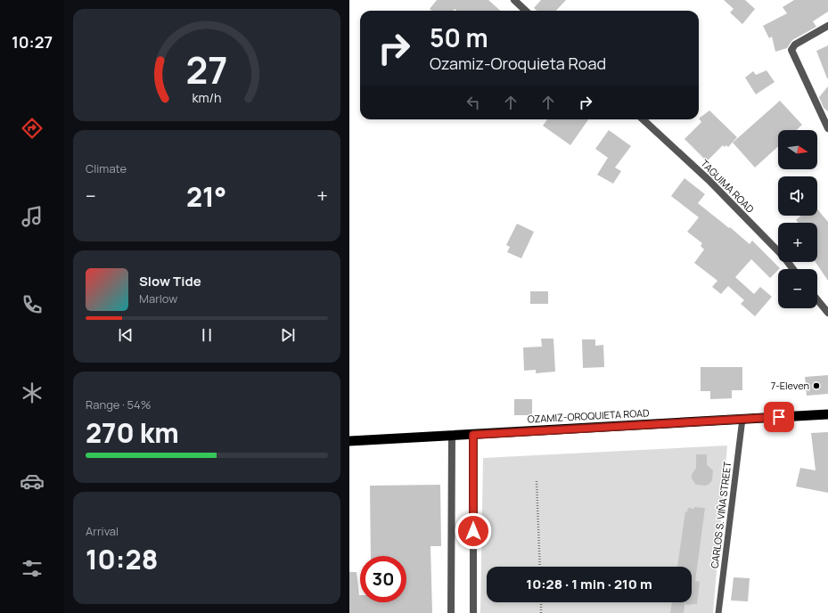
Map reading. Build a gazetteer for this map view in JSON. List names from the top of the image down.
{
  "streets": {
    "highway": ["OZAMIZ-OROQUIETA ROAD"],
    "street": ["TAGUIMA ROAD"],
    "lane": ["CARLOS S. VIÑA STREET"]
  },
  "crossings": [
    ["OZAMIZ-OROQUIETA ROAD", "CARLOS S. VIÑA STREET"]
  ],
  "places": ["7-Eleven"],
  "north": "right",
  "page": {
    "tabs": "10:27",
    "turn": ["50 m", "Ozamiz-Oroquieta Road"],
    "tile": [
      "Climate",
      ["Range · 54%", "270 km"],
      ["Arrival", "10:28"]
    ],
    "map_buttons": ["+", "−"],
    "heat": ["−", "21°", "+"],
    "song": ["Slow Tide", "Marlow"],
    "limit": "30",
    "trip": "10:28 · 1 min · 210 m",
    "gauge": ["27", "km/h"]
  }
}
